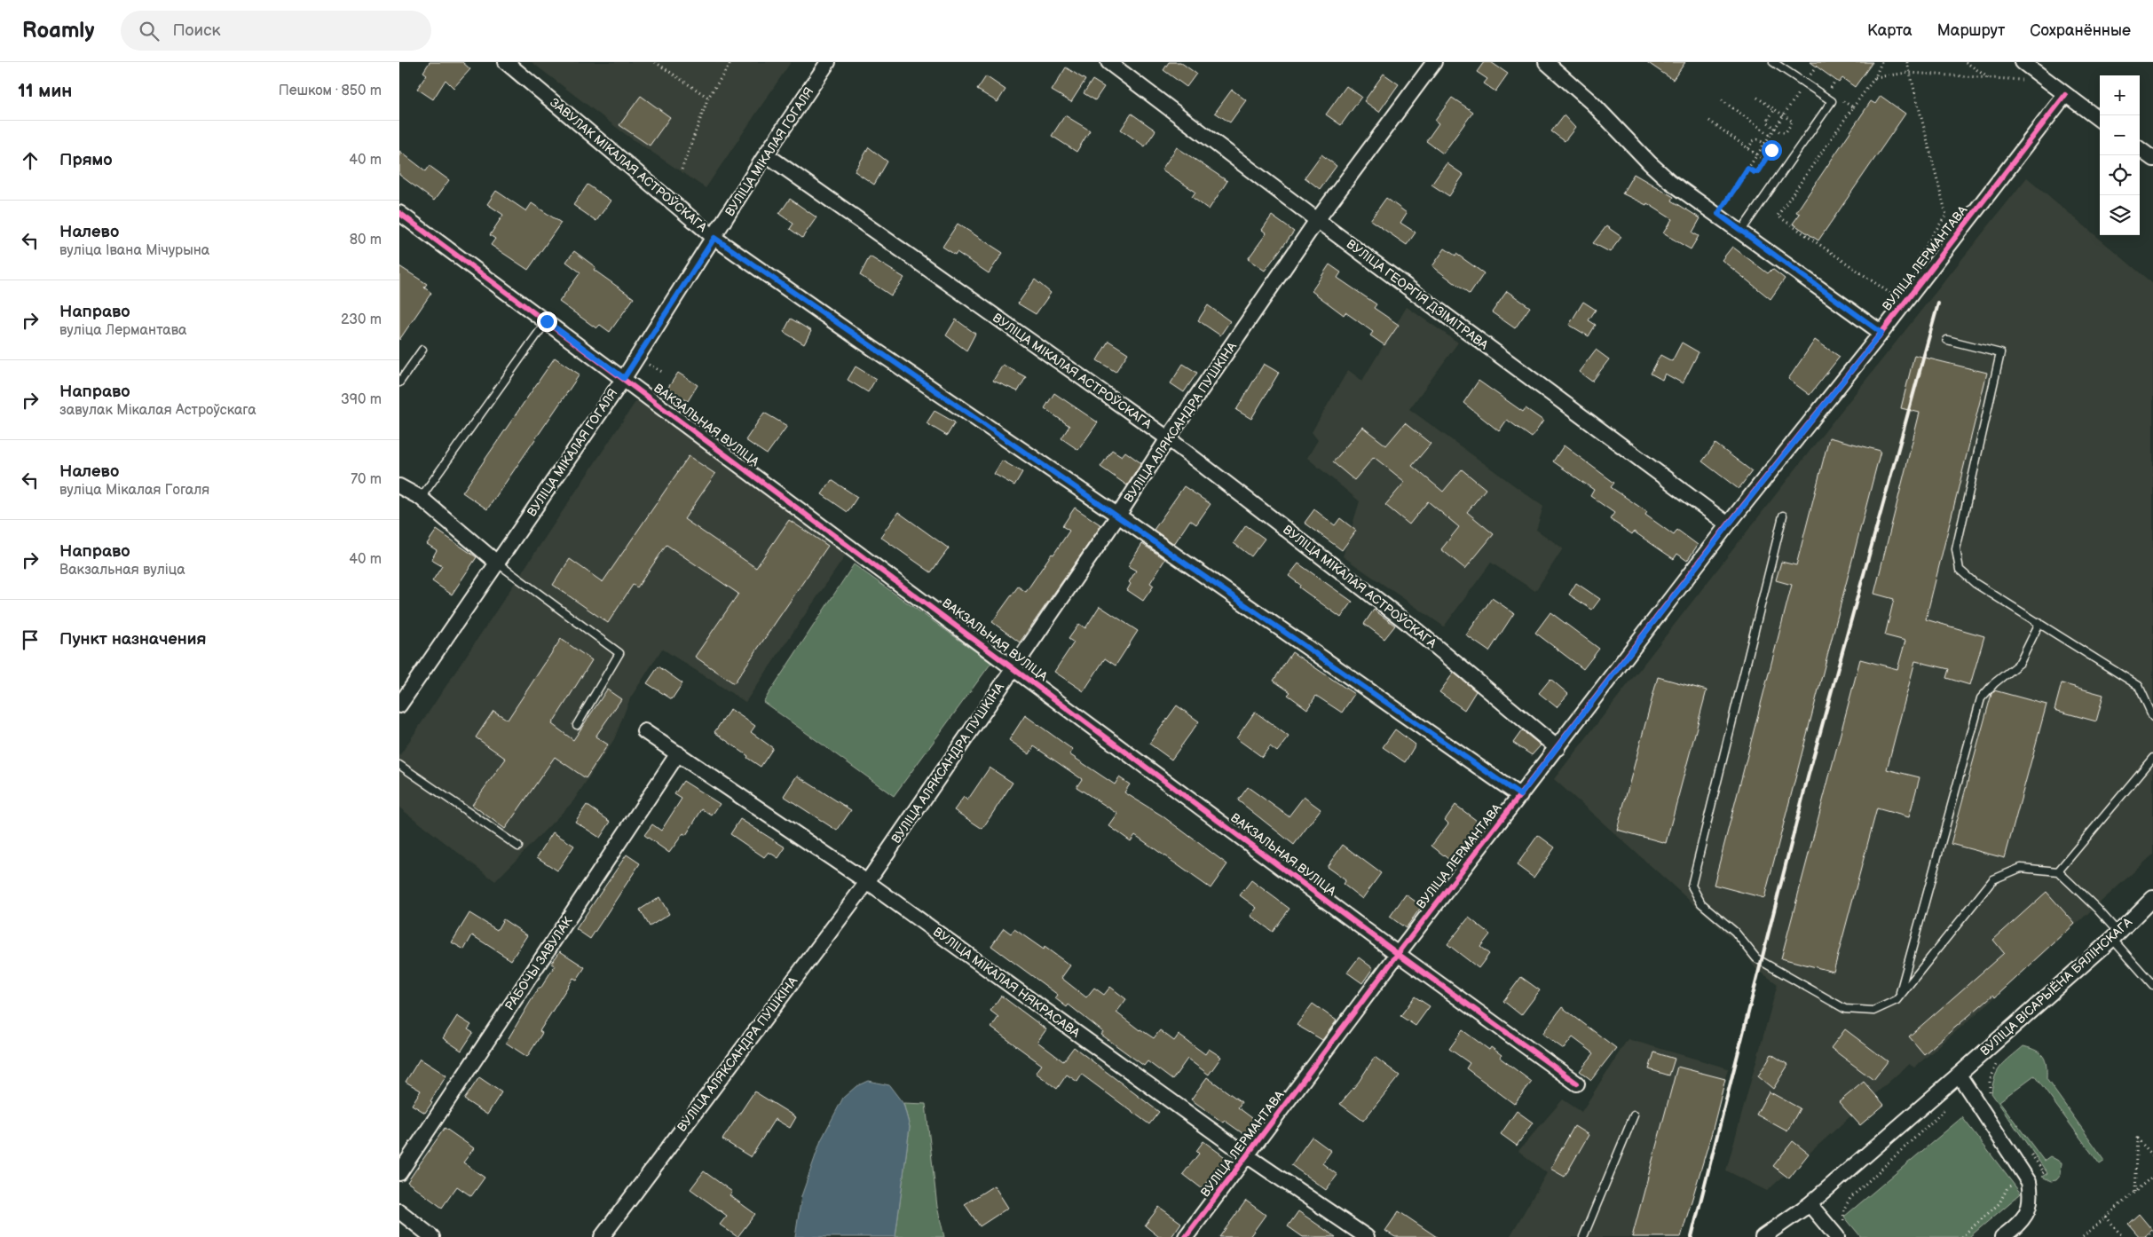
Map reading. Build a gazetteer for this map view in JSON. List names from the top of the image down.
{
  "streets": {
    "street": [
      "ВУЛІЦА МІКАЛАЯ ГОГАЛЯ",
      "ЗАВУЛАК МІКАЛАЯ АСТРОЎСКАГА",
      "ВУЛІЦА ЛЕРМАНТАВА",
      "ВУЛІЦА ГЕОРГІЯ ДЗІМІТРАВА",
      "ВУЛІЦА МІКАЛАЯ АСТРОЎСКАГА",
      "ВУЛІЦА АЛЯКСАНДРА ПУШКІНА",
      "ВАКЗАЛЬНАЯ ВУЛІЦА",
      "РАБОЧЫ ЗАВУЛАК",
      "ВУЛІЦА МІКАЛАЯ НЯКРАСАВА",
      "ВУЛІЦА ВІСАРЫЁНА БЯЛІНСКАГА"
    ]
  },
  "crossings": [
    ["ВУЛІЦА МІКАЛАЯ ГОГАЛЯ", "ЗАВУЛАК МІКАЛАЯ АСТРОЎСКАГА"],
    ["ВУЛІЦА МІКАЛАЯ ГОГАЛЯ", "ВУЛІЦА МІКАЛАЯ АСТРОЎСКАГА"],
    ["ВУЛІЦА МІКАЛАЯ ГОГАЛЯ", "ВАКЗАЛЬНАЯ ВУЛІЦА"],
    ["ЗАВУЛАК МІКАЛАЯ АСТРОЎСКАГА", "ВУЛІЦА ЛЕРМАНТАВА"],
    ["ЗАВУЛАК МІКАЛАЯ АСТРОЎСКАГА", "ВУЛІЦА АЛЯКСАНДРА ПУШКІНА"],
    ["ВУЛІЦА ЛЕРМАНТАВА", "ВУЛІЦА ГЕОРГІЯ ДЗІМІТРАВА"],
    ["ВУЛІЦА ЛЕРМАНТАВА", "ВУЛІЦА МІКАЛАЯ АСТРОЎСКАГА"],
    ["ВУЛІЦА ЛЕРМАНТАВА", "ВАКЗАЛЬНАЯ ВУЛІЦА"],
    ["ВУЛІЦА ЛЕРМАНТАВА", "ВУЛІЦА МІКАЛАЯ НЯКРАСАВА"],
    ["ВУЛІЦА ГЕОРГІЯ ДЗІМІТРАВА", "ВУЛІЦА АЛЯКСАНДРА ПУШКІНА"],
    ["ВУЛІЦА МІКАЛАЯ АСТРОЎСКАГА", "ВУЛІЦА АЛЯКСАНДРА ПУШКІНА"],
    ["ВУЛІЦА АЛЯКСАНДРА ПУШКІНА", "ВАКЗАЛЬНАЯ ВУЛІЦА"],
    ["ВУЛІЦА АЛЯКСАНДРА ПУШКІНА", "ВУЛІЦА МІКАЛАЯ НЯКРАСАВА"],
    ["РАБОЧЫ ЗАВУЛАК", "ВУЛІЦА МІКАЛАЯ НЯКРАСАВА"]
  ],
  "page": {
    "header": "Roamly",
    "search": "Поиск",
    "nav": ["Карта", "Маршрут", "Сохранённые"],
    "heading": ["11 мин", "Пешком · 850 m"],
    "map_buttons": ["+", "−"],
    "list": [
      ["Прямо", "40 m"],
      ["Налево", "вуліца Івана Мічурына", "80 m"],
      ["Направо", "вуліца Лермантава", "230 m"],
      ["Направо", "завулак Мікалая Астроўскага", "390 m"],
      ["Налево", "вуліца Мікалая Гогаля", "70 m"],
      ["Направо", "Вакзальная вуліца", "40 m"],
      "Пункт назначения"
    ]
  }
}
